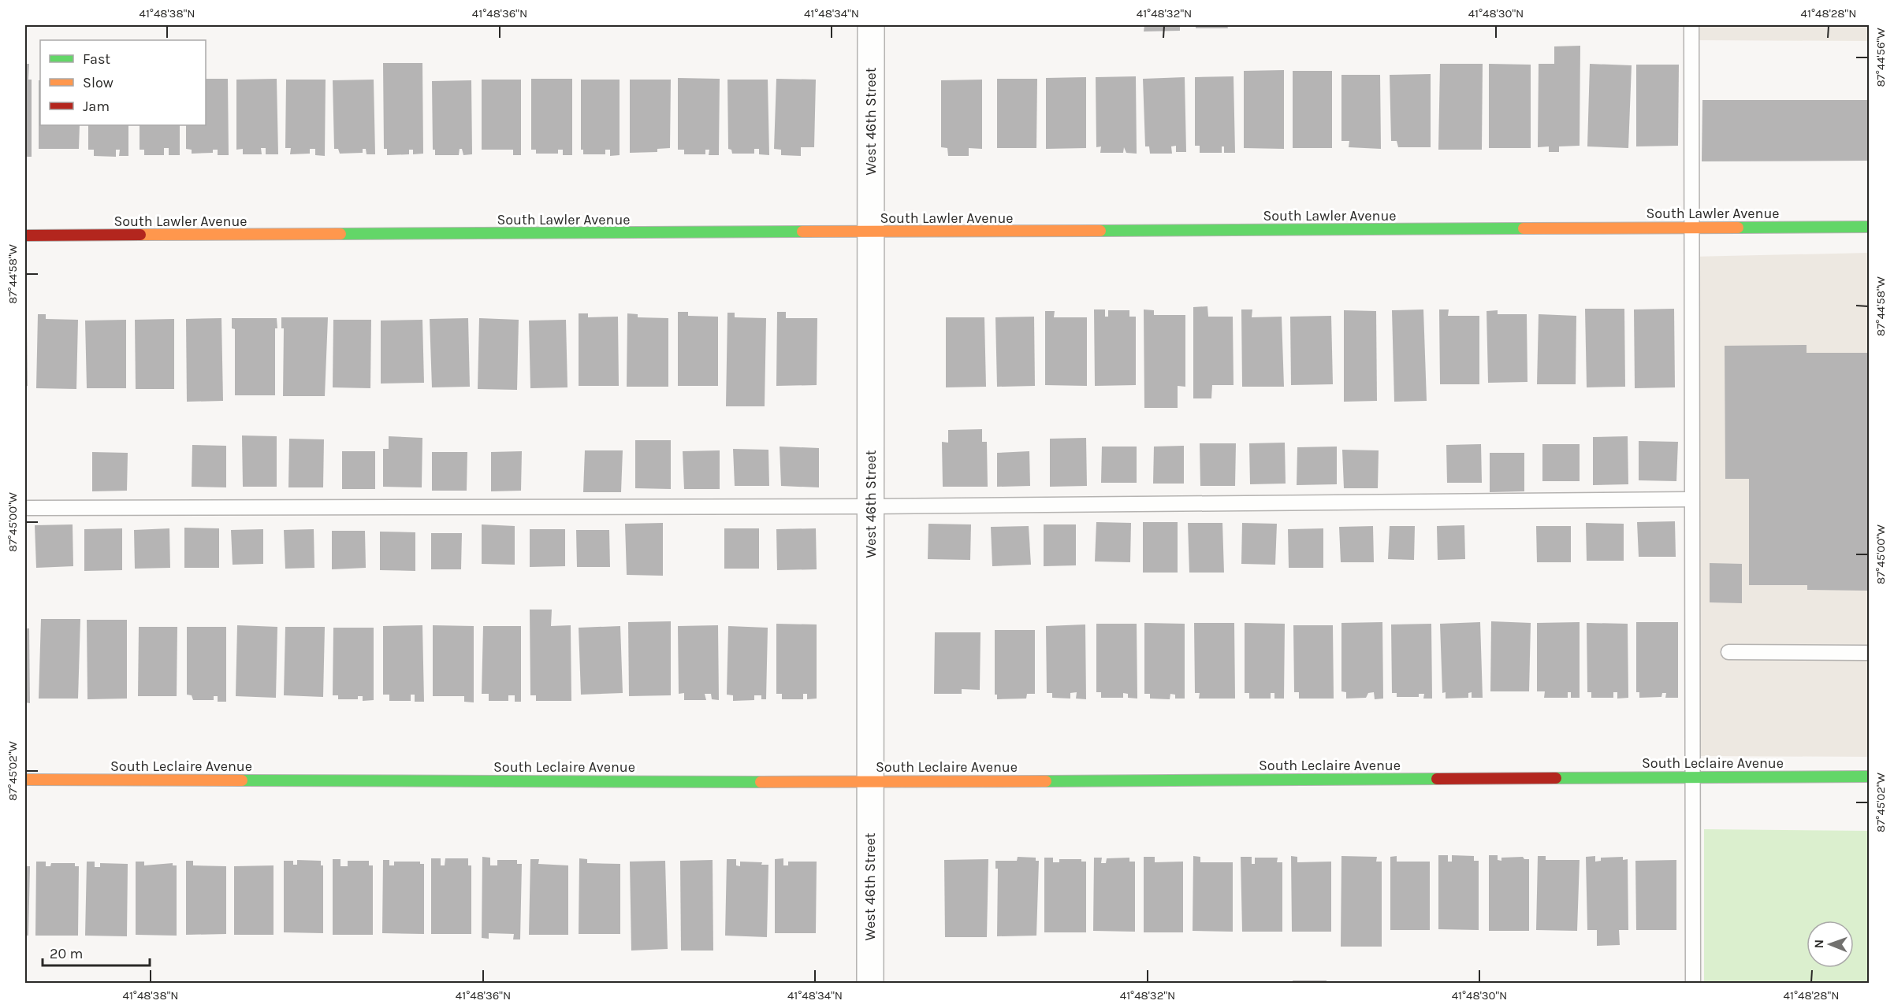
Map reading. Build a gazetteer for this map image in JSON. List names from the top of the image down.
{
  "streets": {
    "street": ["West 46th Street", "South Lawler Avenue", "South Leclaire Avenue"]
  },
  "crossings": [
    ["West 46th Street", "South Lawler Avenue"],
    ["West 46th Street", "South Leclaire Avenue"]
  ],
  "legend": ["Fast", "Slow", "Jam"],
  "scale_bar": "20 m",
  "north": "left",
  "coordinates": [
    "41°48'38\"N",
    "41°48'36\"N",
    "41°48'34\"N",
    "41°48'32\"N",
    "41°48'30\"N",
    "41°48'28\"N",
    "87°44'56\"W",
    "87°44'58\"W",
    "87°45'00\"W",
    "87°45'02\"W"
  ]
}
